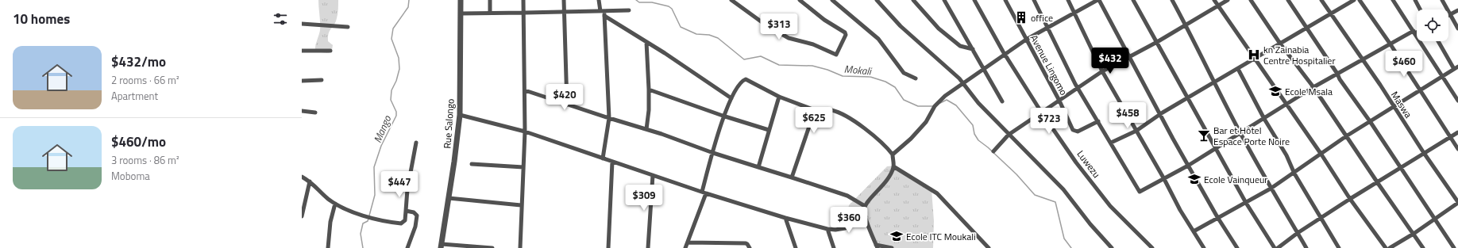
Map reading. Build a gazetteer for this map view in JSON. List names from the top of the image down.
{
  "streets": {
    "street": [
      "Avenue Lingomo",
      "Maswa",
      "Rue Salongo",
      "Luwezu"
    ]
  },
  "water": ["Mokali", "Mango"],
  "places": {
    "building": ["office"],
    "hospital": ["kn Zainabia Centre Hospitalier"],
    "school or university": ["Ecole Msala", "Ecole Vainqueur", "Ecole ITC Moukali"],
    "bar": ["Bar et Hôtel Espace Porte Noire"]
  },
  "page": {
    "heading": "10 homes",
    "price": [
      "$313",
      "$432",
      "$460",
      "$420",
      "$458",
      "$625",
      "$723",
      "$447",
      "$309",
      "$360"
    ],
    "list": [
      {
        "name": "$432/mo",
        "note": "2 rooms · 66 m² · Apartment"
      },
      {
        "name": "$460/mo",
        "note": "3 rooms · 86 m² · Moboma"
      }
    ]
  }
}
